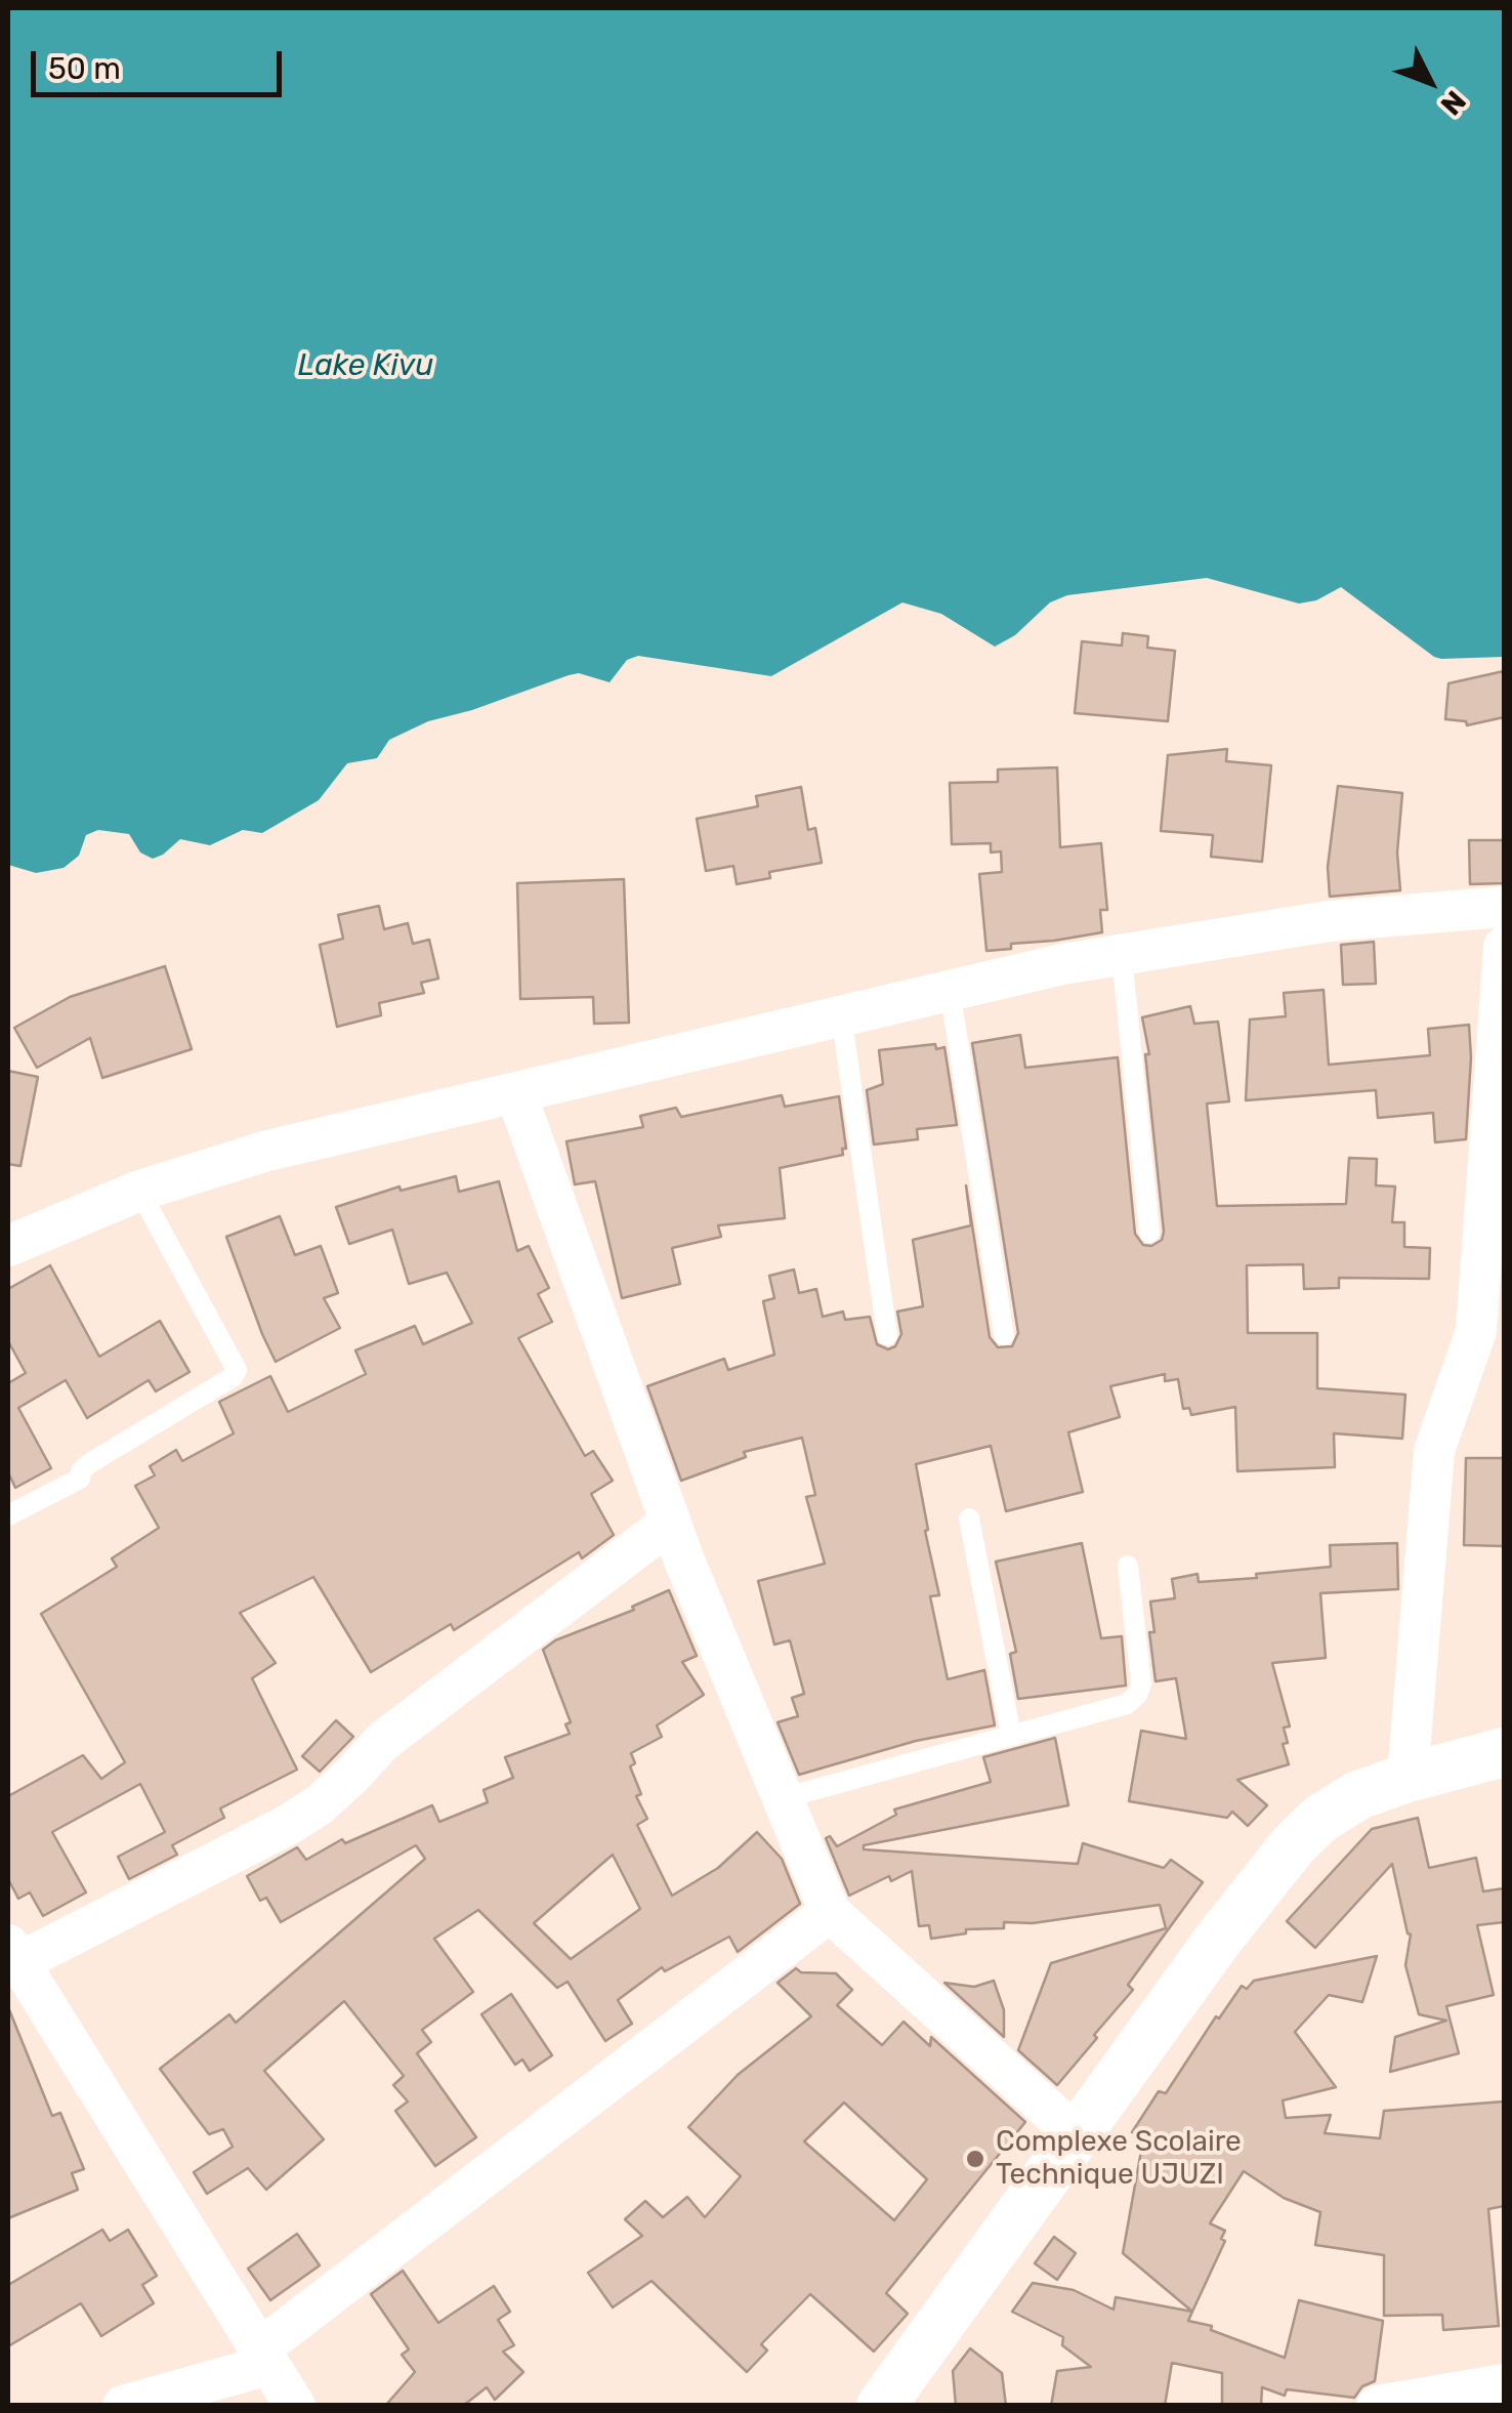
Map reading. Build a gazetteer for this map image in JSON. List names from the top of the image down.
{
  "water": ["Lake Kivu"],
  "places": ["Complexe Scolaire Technique UJUZI"],
  "scale_bar": "50 m",
  "north": "bottom right"
}
